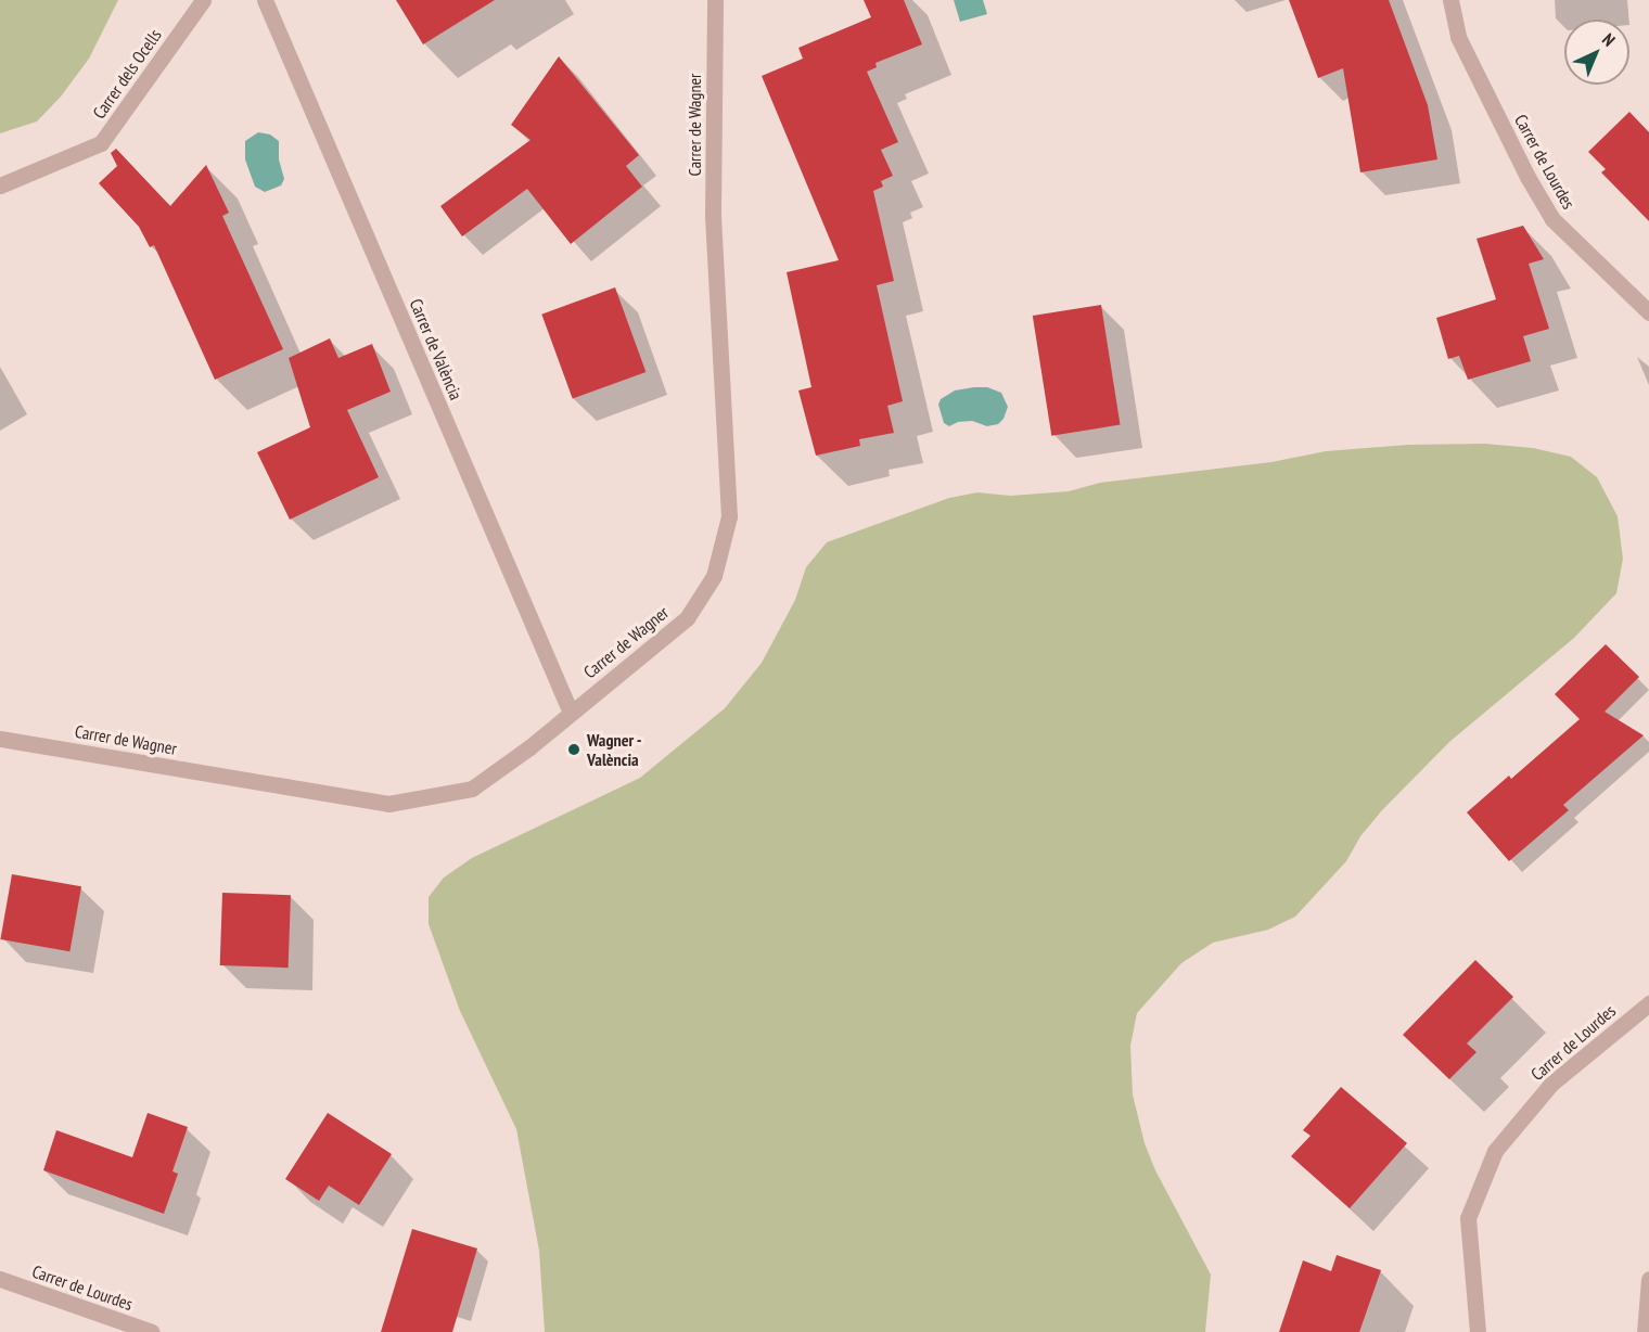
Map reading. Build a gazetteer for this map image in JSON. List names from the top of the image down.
{
  "streets": {
    "street": [
      "Carrer dels Ocells",
      "Carrer de Wagner",
      "Carrer de Lourdes",
      "Carrer de València"
    ]
  },
  "crossings": [
    ["Carrer de Wagner", "Carrer de València"]
  ],
  "places": ["Wagner - València"],
  "north": "top right"
}
